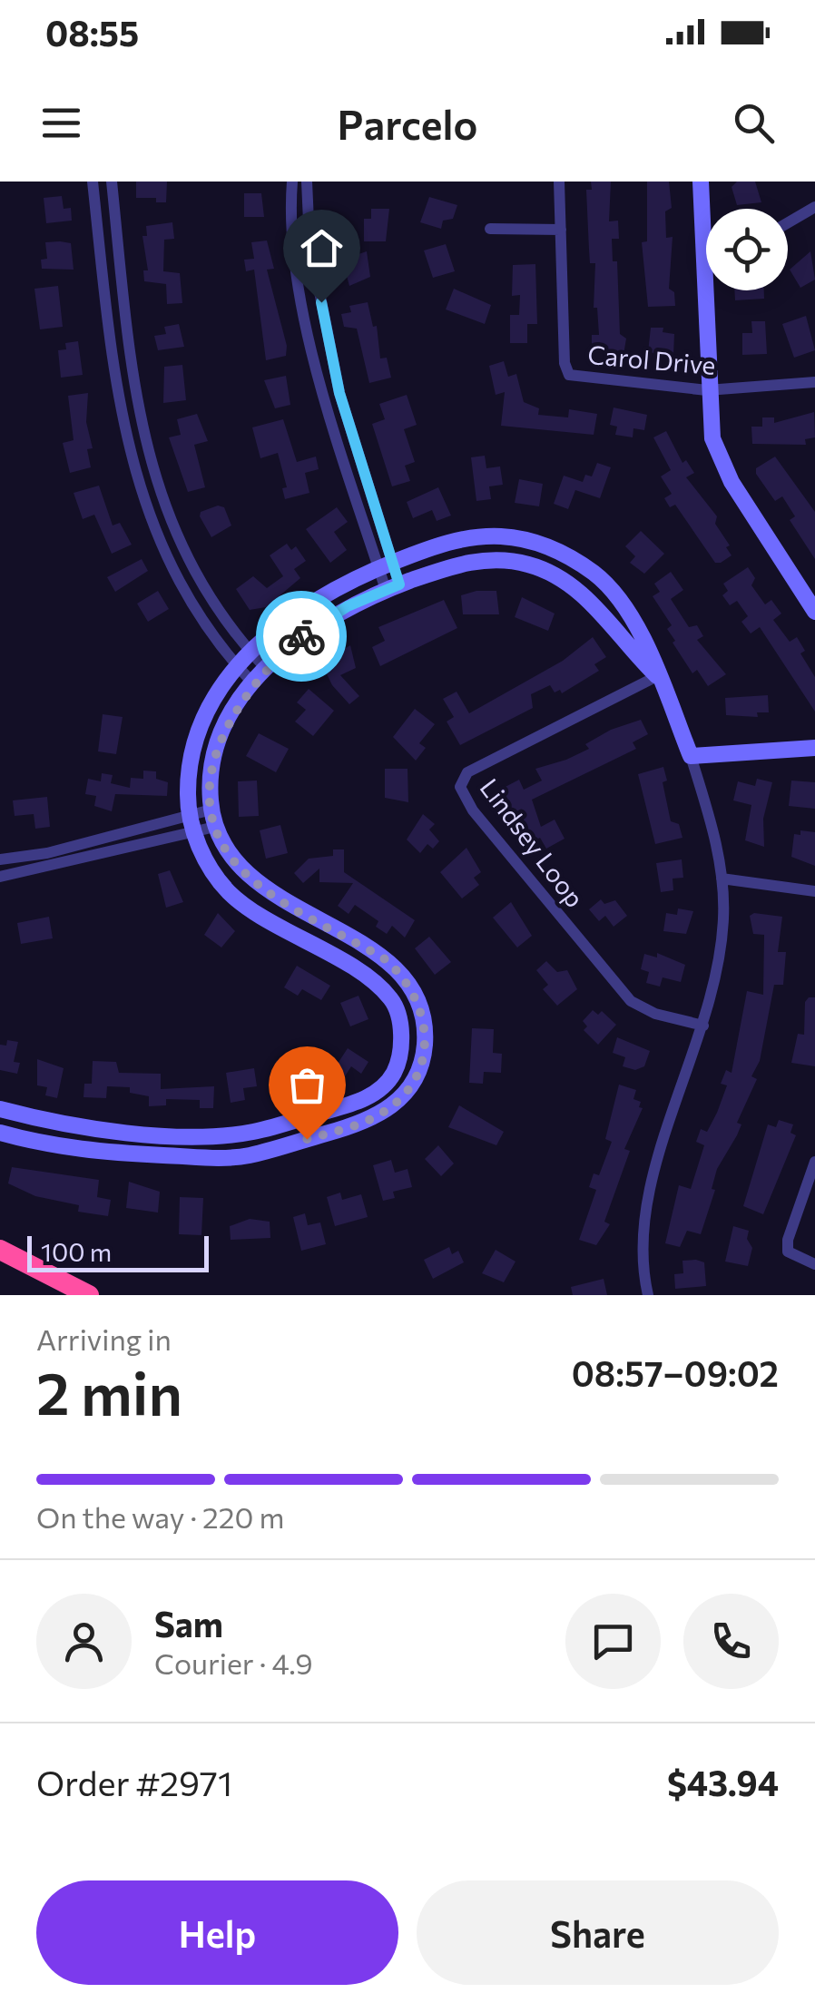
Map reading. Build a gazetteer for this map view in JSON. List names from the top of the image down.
{
  "streets": {
    "street": ["Carol Drive", "Lindsey Loop"]
  },
  "scale_bar": "100 m",
  "page": {
    "status": "08:55",
    "header": "Parcelo",
    "scale": "100 m",
    "heading": ["2 min", "Arriving in", "08:57–09:02"],
    "panel": [
      "Sam",
      "Courier · 4.9",
      "Order #2971",
      "$43.94"
    ],
    "bar": "On the way · 220 m",
    "buttons": ["Help", "Share"]
  }
}
